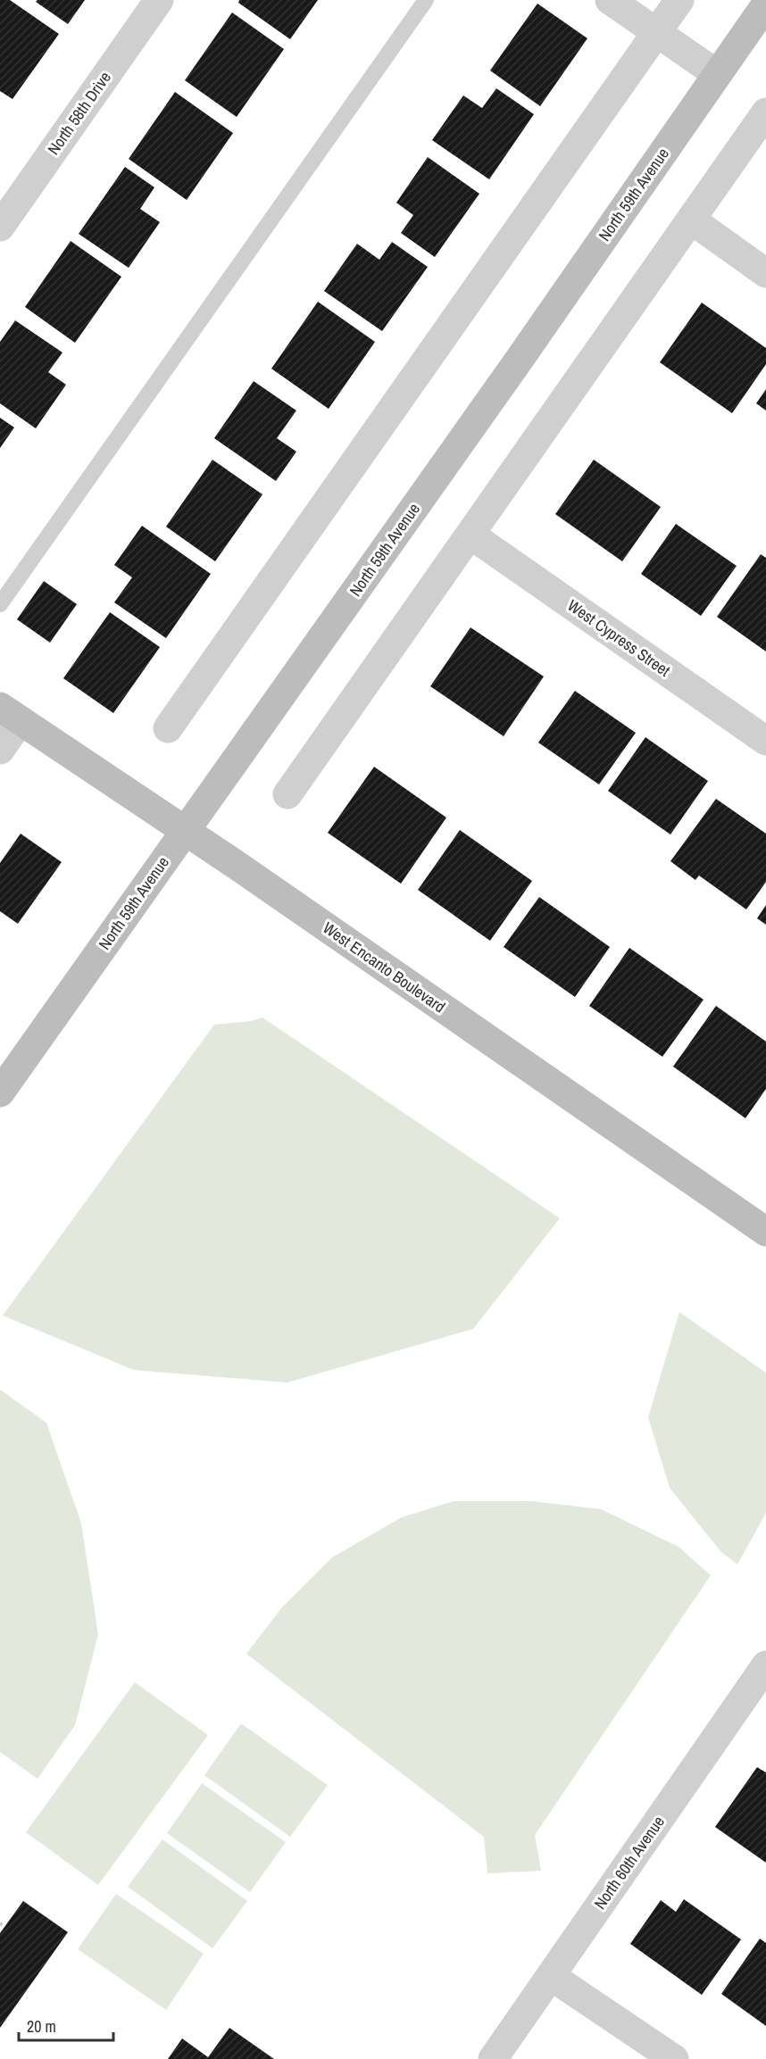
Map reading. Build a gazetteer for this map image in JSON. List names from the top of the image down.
{
  "streets": {
    "main road": ["North 59th Avenue", "West Encanto Boulevard"],
    "street": ["North 58th Drive", "West Cypress Street", "North 60th Avenue"]
  },
  "crossings": [
    ["North 59th Avenue", "West Encanto Boulevard"]
  ],
  "scale_bar": "20 m"
}
